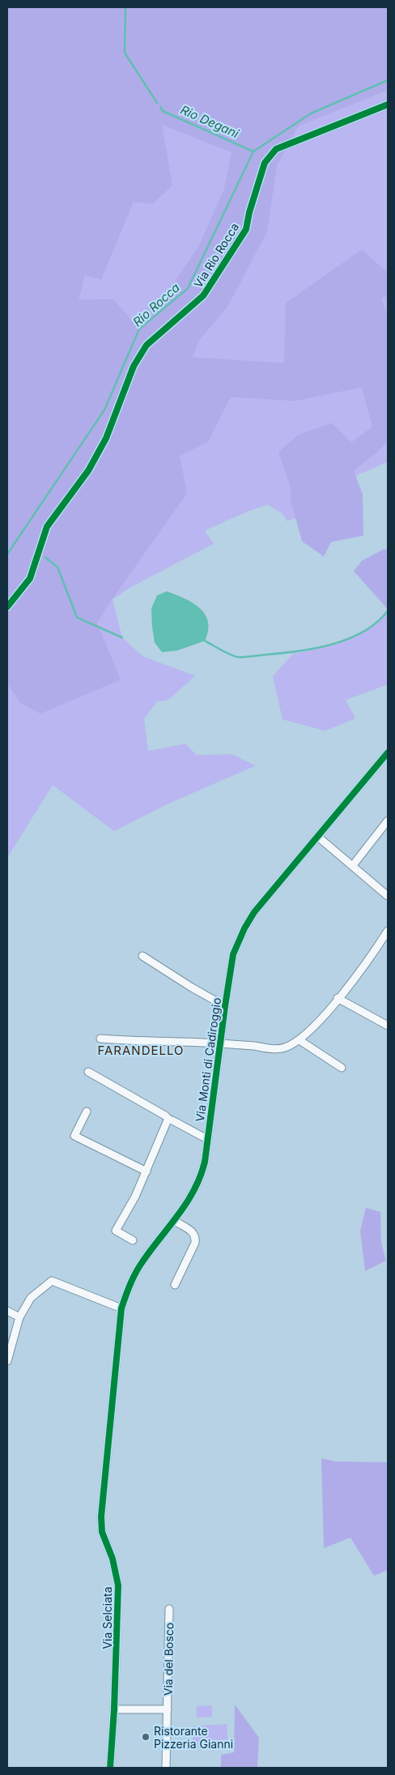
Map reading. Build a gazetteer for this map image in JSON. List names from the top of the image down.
{
  "streets": {
    "street": [
      "Via Rio Rocca",
      "Via Monti di Cadiroggio",
      "Via Selciata",
      "Via del Bosco"
    ]
  },
  "crossings": [
    ["Via Monti di Cadiroggio", "Via Selciata"],
    ["Via Selciata", "Via del Bosco"]
  ],
  "districts": ["FARANDELLO"],
  "water": ["Rio Degani", "Rio Rocca"],
  "places": ["Ristorante Pizzeria Gianni"]
}
